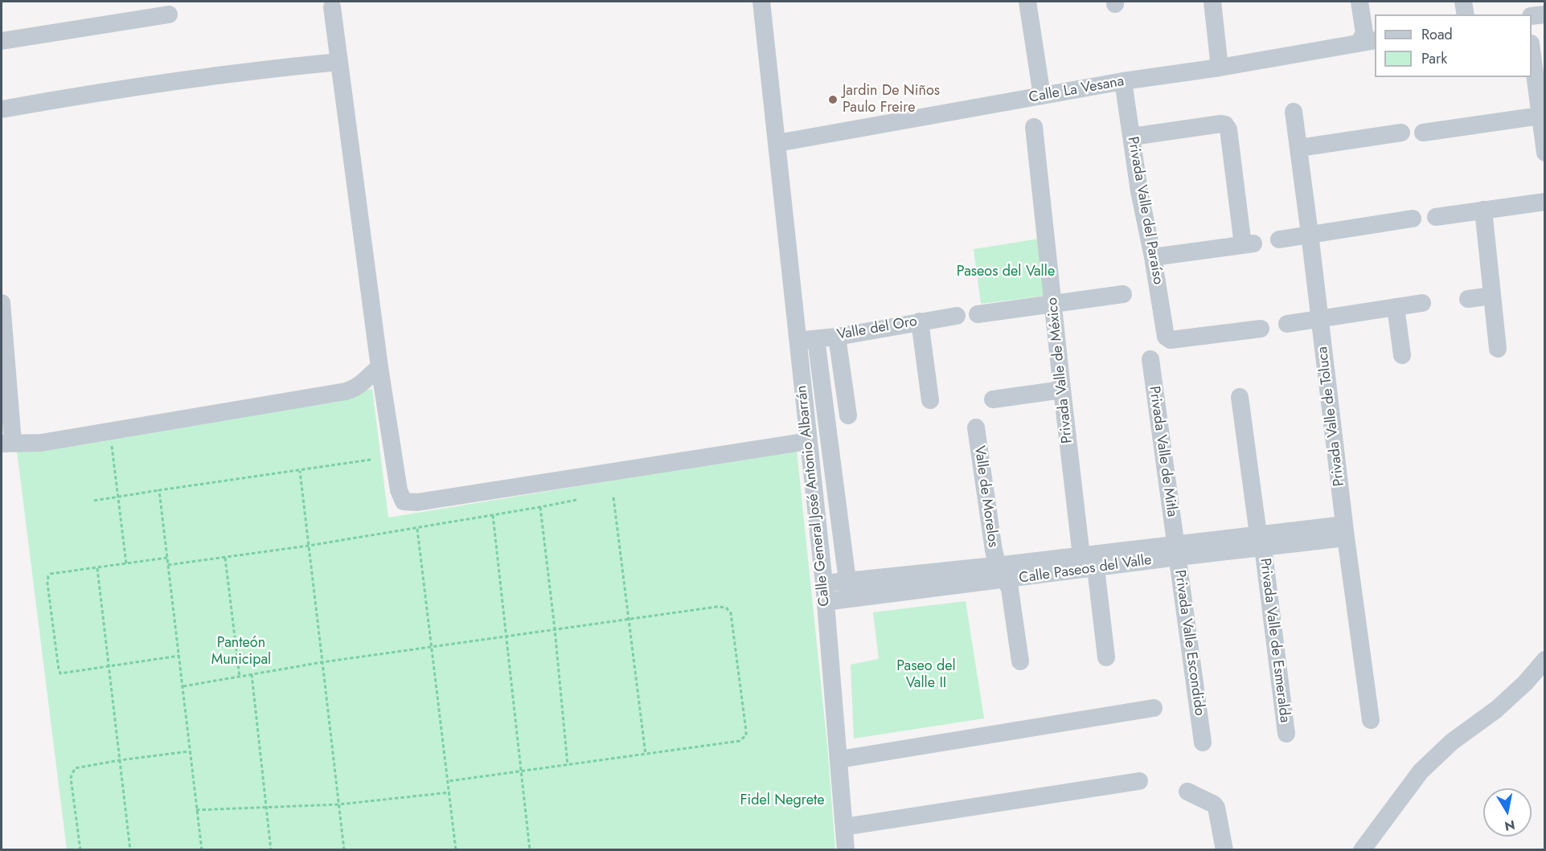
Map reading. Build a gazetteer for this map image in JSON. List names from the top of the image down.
{
  "streets": {
    "street": [
      "Calle La Vesana",
      "Privada Valle del Paraíso",
      "Valle del Oro",
      "Privada Valle de México",
      "Privada Valle de Toluca",
      "Privada Valle de Mitla",
      "Calle General José Antonio Albarrán",
      "Valle de Morelos",
      "Calle Paseos del Valle",
      "Privada Valle de Esmeralda",
      "Privada Valle Escondido"
    ]
  },
  "crossings": [
    ["Calle La Vesana", "Privada Valle del Paraíso"],
    ["Calle La Vesana", "Calle General José Antonio Albarrán"],
    ["Valle del Oro", "Calle General José Antonio Albarrán"],
    ["Privada Valle de México", "Calle Paseos del Valle"],
    ["Privada Valle de Toluca", "Calle Paseos del Valle"],
    ["Privada Valle de Mitla", "Calle Paseos del Valle"],
    ["Privada Valle de Mitla", "Privada Valle Escondido"],
    ["Calle General José Antonio Albarrán", "Calle Paseos del Valle"],
    ["Valle de Morelos", "Calle Paseos del Valle"],
    ["Calle Paseos del Valle", "Privada Valle de Esmeralda"],
    ["Calle Paseos del Valle", "Privada Valle Escondido"]
  ],
  "parks": [
    "Paseos del Valle",
    "Panteón Municipal",
    "Paseo del Valle II",
    "Fidel Negrete"
  ],
  "places": ["Jardin De Niños Paulo Freire"],
  "legend": ["Road", "Park"],
  "north": "bottom"
}
